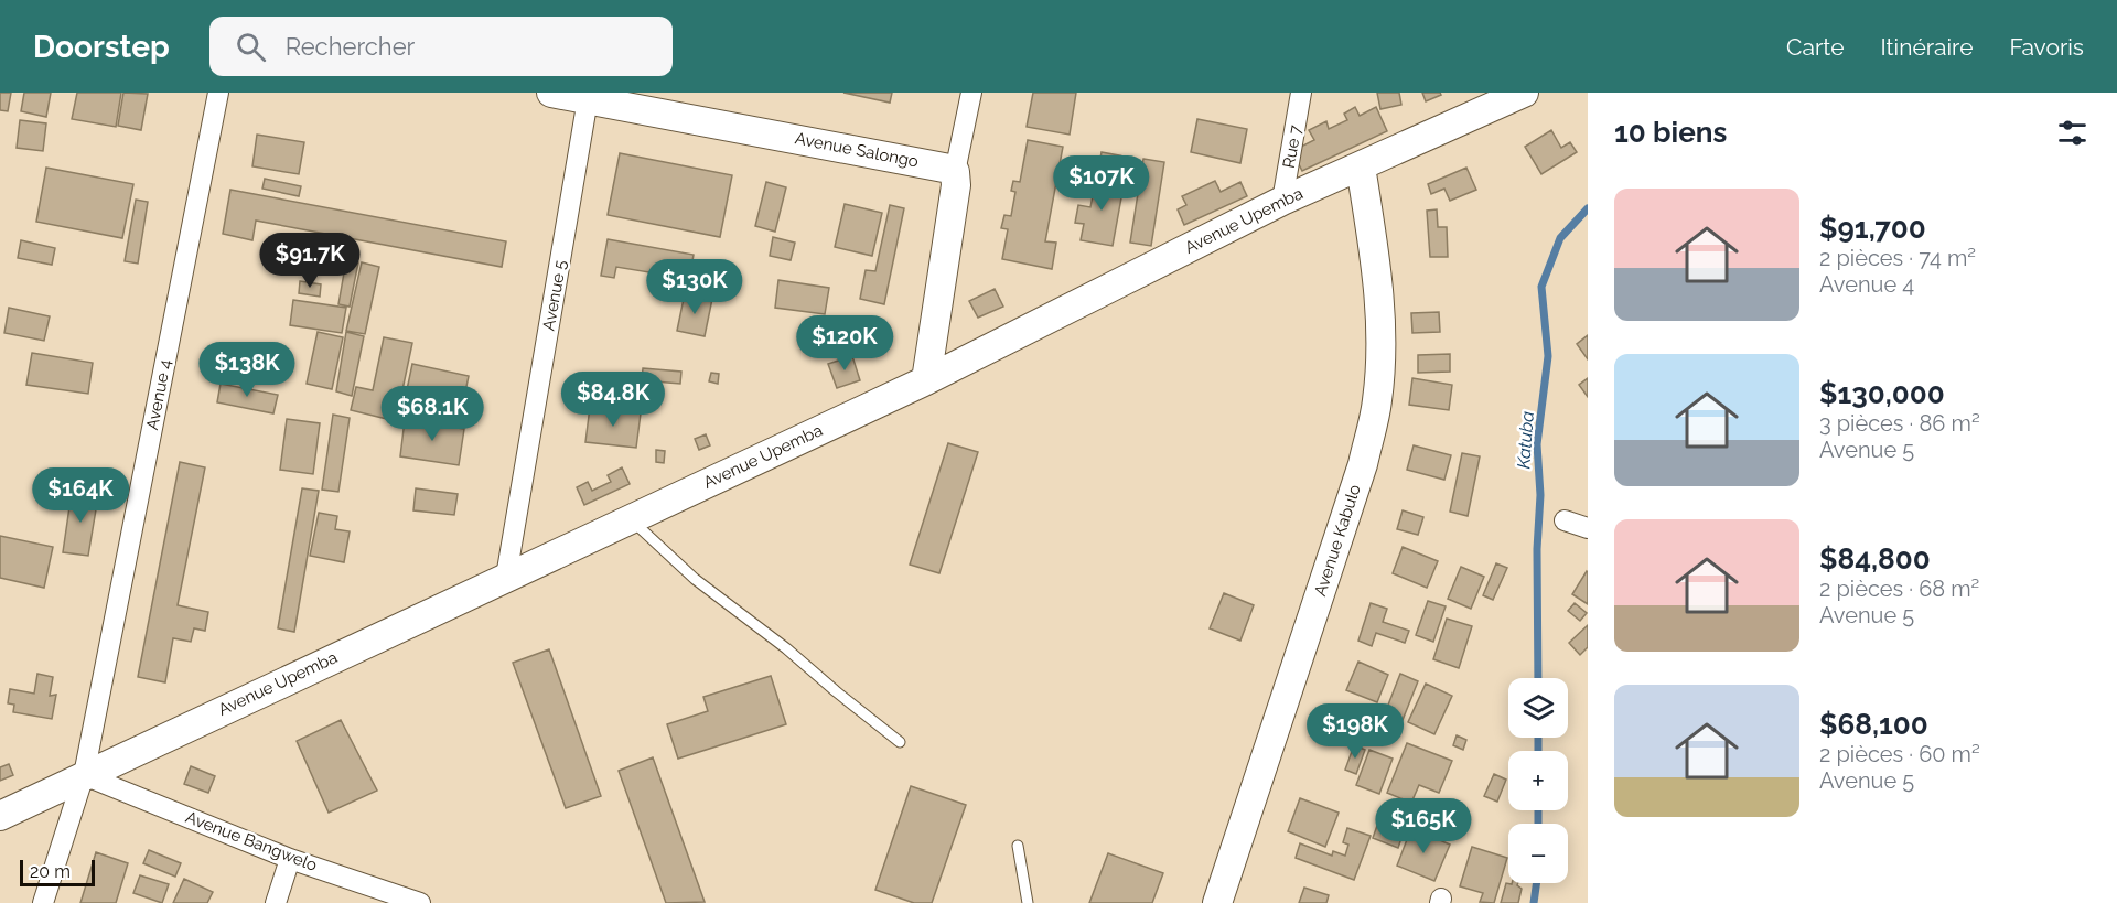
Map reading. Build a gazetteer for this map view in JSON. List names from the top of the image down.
{
  "streets": {
    "street": [
      "Rue 7",
      "Avenue Salongo",
      "Avenue Upemba",
      "Avenue 5",
      "Avenue 4",
      "Avenue Kabulo",
      "Avenue Bangwelo"
    ]
  },
  "crossings": [
    ["Rue 7", "Avenue Upemba"],
    ["Avenue Salongo", "Avenue 5"],
    ["Avenue Upemba", "Avenue 5"],
    ["Avenue Upemba", "Avenue 4"],
    ["Avenue Upemba", "Avenue Kabulo"],
    ["Avenue Upemba", "Avenue Bangwelo"],
    ["Avenue 4", "Avenue Bangwelo"]
  ],
  "water": ["Katuba"],
  "scale_bar": "20 m",
  "page": {
    "header": "Doorstep",
    "search": "Rechercher",
    "nav": ["Carte", "Itinéraire", "Favoris"],
    "heading": "10 biens",
    "price": [
      "$107K",
      "$91.7K",
      "$130K",
      "$120K",
      "$138K",
      "$84.8K",
      "$68.1K",
      "$164K",
      "$198K",
      "$165K"
    ],
    "list": [
      {
        "name": "$91,700",
        "note": "2 pièces · 74 m² · Avenue 4"
      },
      {
        "name": "$130,000",
        "note": "3 pièces · 86 m² · Avenue 5"
      },
      {
        "name": "$84,800",
        "note": "2 pièces · 68 m² · Avenue 5"
      },
      {
        "name": "$68,100",
        "note": "2 pièces · 60 m² · Avenue 5"
      }
    ],
    "map_buttons": ["+", "−"],
    "scale": "20 m"
  }
}
